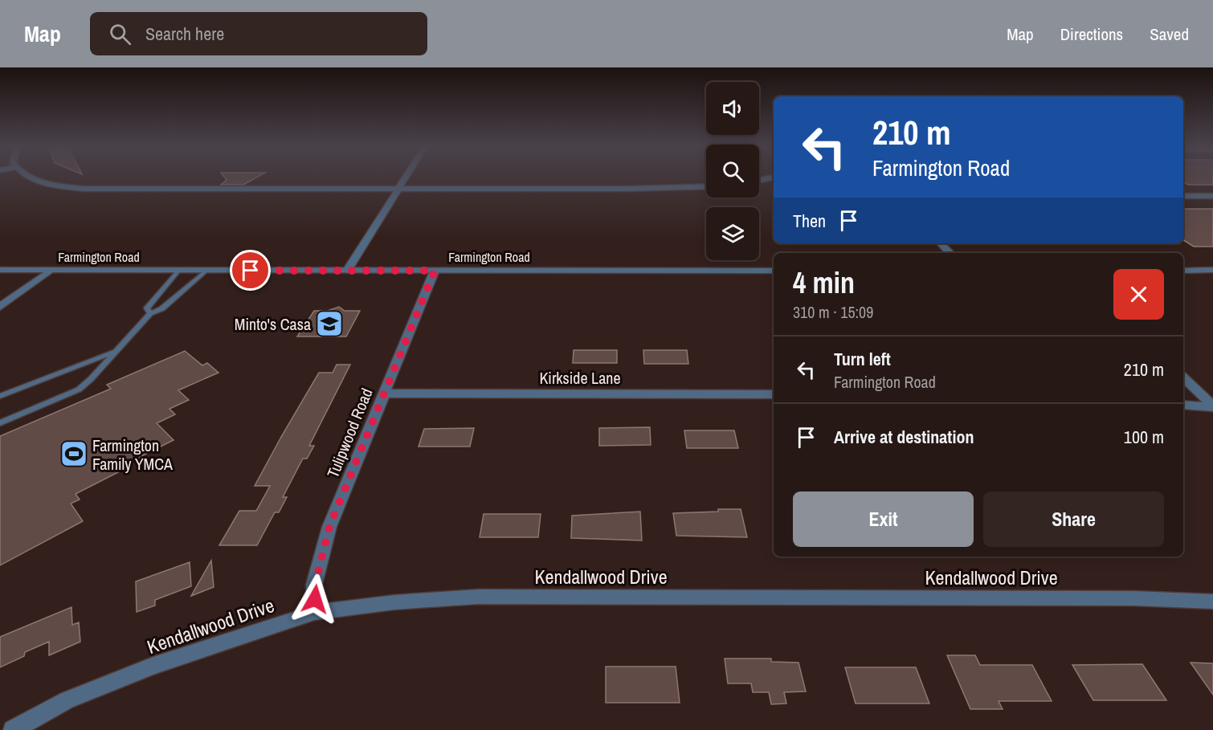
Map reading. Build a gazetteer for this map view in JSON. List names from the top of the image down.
{
  "streets": {
    "street": [
      "Farmington Road",
      "Kirkside Lane",
      "Tulipwood Road",
      "Kendallwood Drive"
    ]
  },
  "crossings": [
    ["Farmington Road", "Tulipwood Road"],
    ["Kirkside Lane", "Tulipwood Road"],
    ["Tulipwood Road", "Kendallwood Drive"]
  ],
  "places": {
    "school or university": ["Minto's Casa"],
    "sports": ["Farmington Family YMCA"]
  },
  "page": {
    "header": "Map",
    "search": "Search here",
    "nav": ["Map", "Directions", "Saved"],
    "turn": ["210 m", "Farmington Road"],
    "then": "Then",
    "heading": ["4 min", "310 m · 15:09"],
    "list": [
      {
        "name": "Turn left",
        "note": "Farmington Road",
        "value": "210 m"
      },
      {
        "name": "Arrive at destination",
        "value": "100 m"
      }
    ],
    "buttons": ["Exit", "Share"]
  }
}
